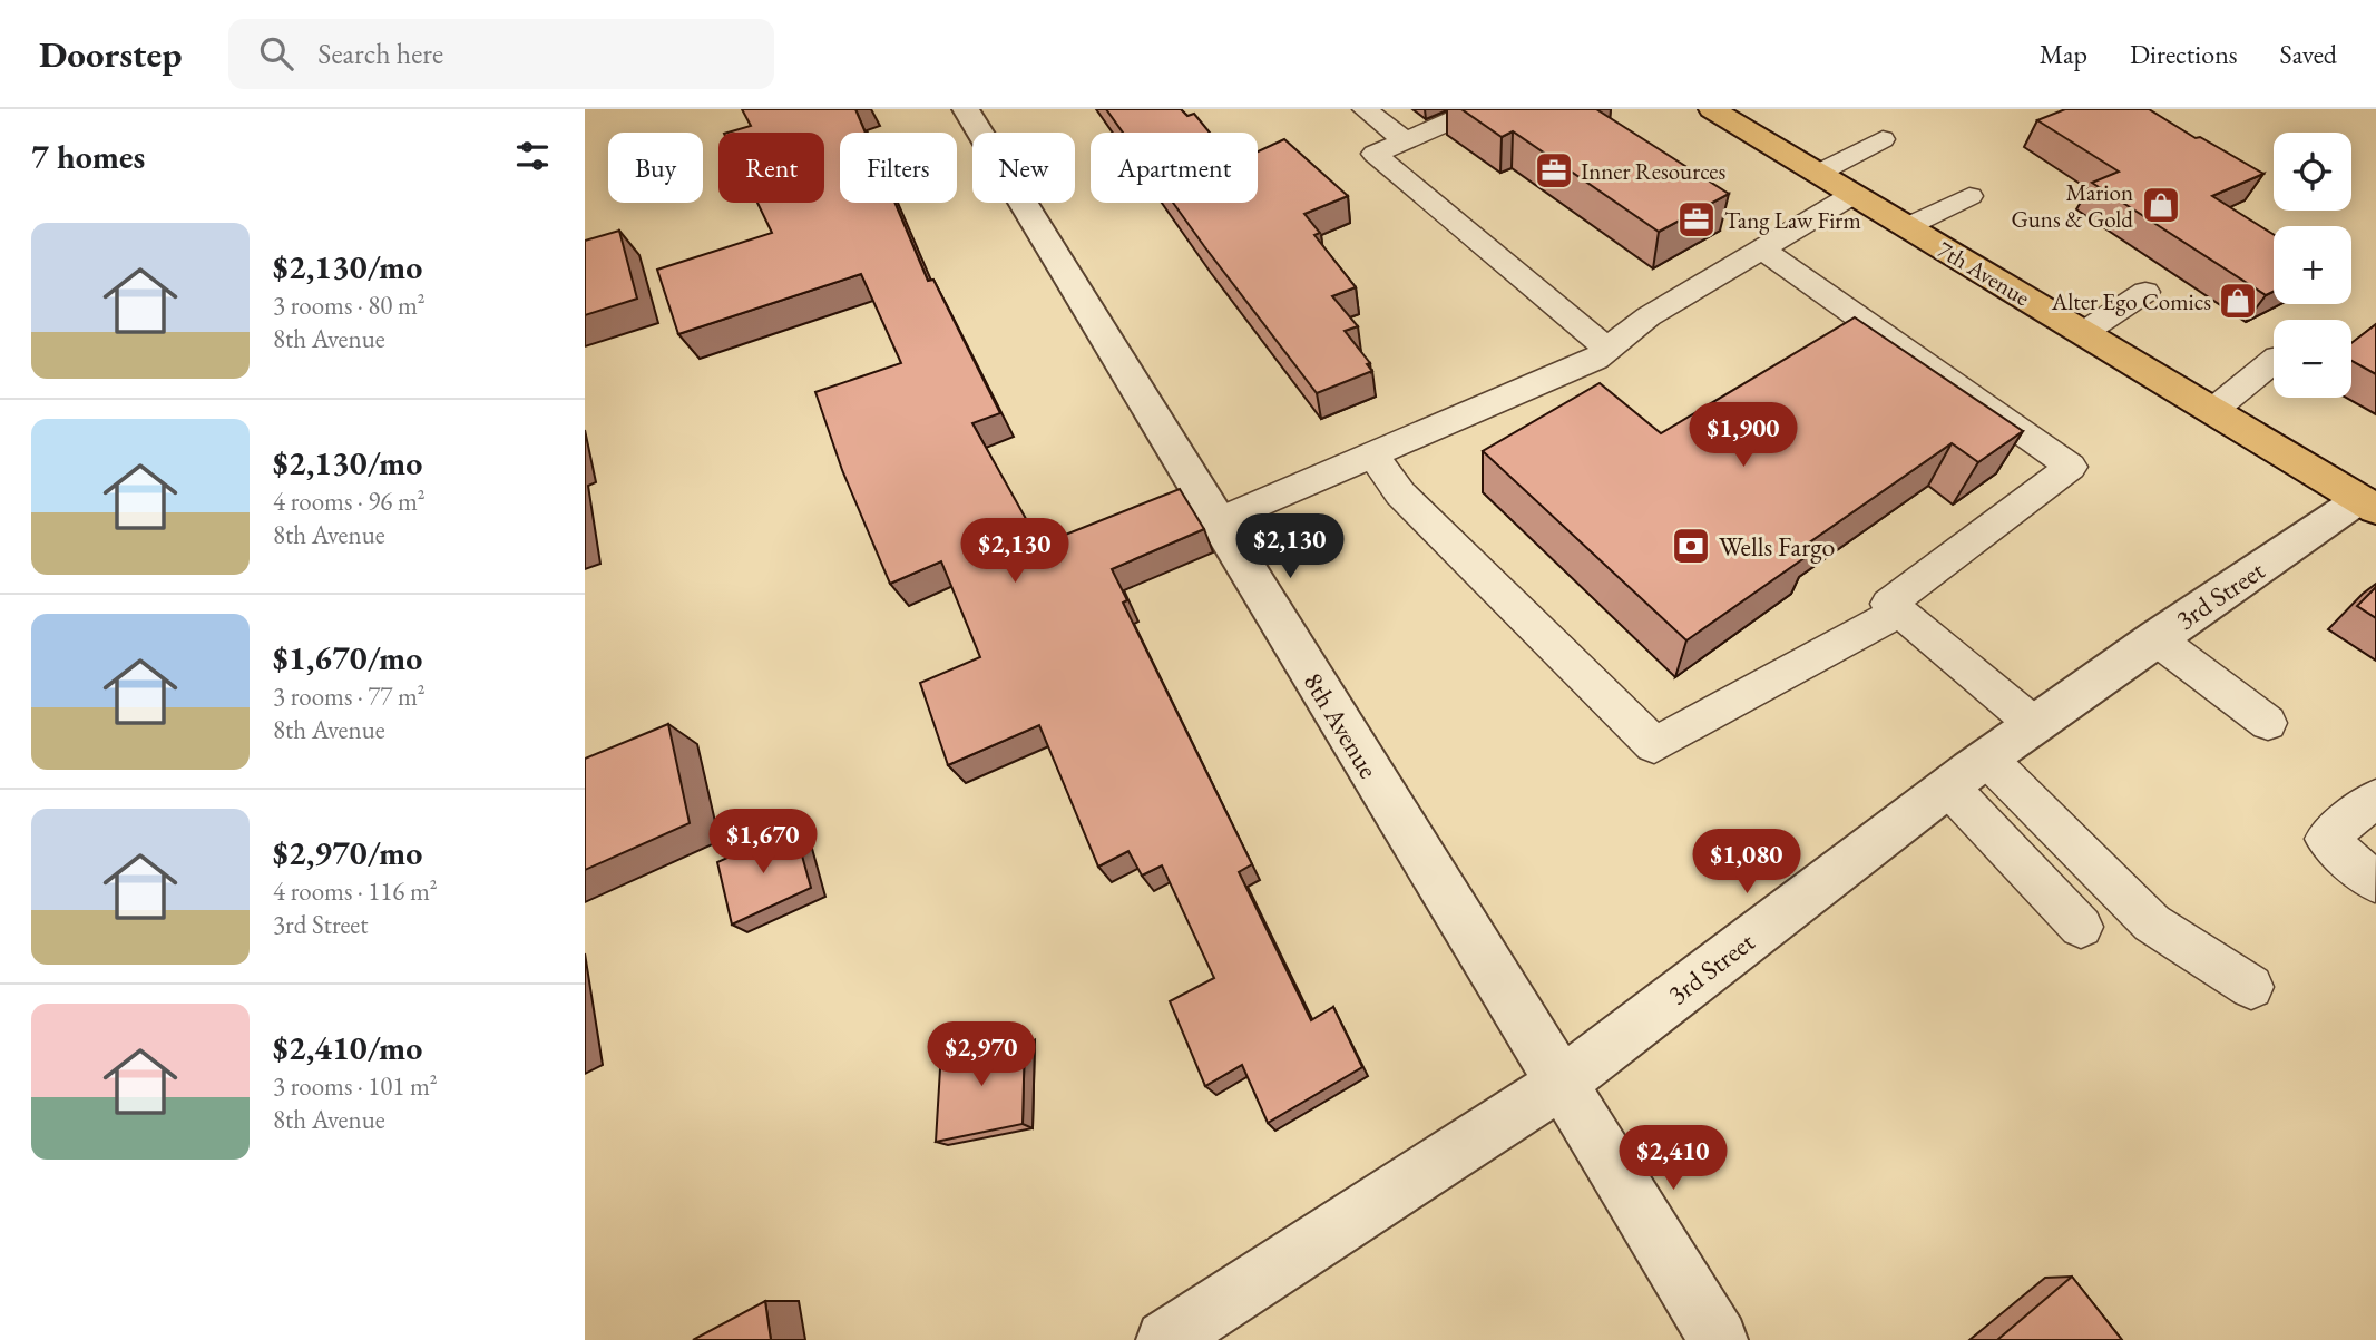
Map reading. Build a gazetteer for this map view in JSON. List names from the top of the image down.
{
  "streets": {
    "main road": ["7th Avenue"],
    "street": ["3rd Street", "8th Avenue"]
  },
  "crossings": [
    ["7th Avenue", "3rd Street"],
    ["3rd Street", "8th Avenue"]
  ],
  "places": {
    "office": ["Inner Resources", "Tang Law Firm"],
    "shop": ["Marion Guns & Gold", "Alter Ego Comics"],
    "bank": ["Wells Fargo"]
  },
  "page": {
    "header": "Doorstep",
    "search": "Search here",
    "nav": ["Map", "Directions", "Saved"],
    "heading": "7 homes",
    "map_buttons": ["+", "−"],
    "chip": [
      "Buy",
      "Rent",
      "Filters",
      "New",
      "Apartment"
    ],
    "list": [
      {
        "name": "$2,130/mo",
        "note": "3 rooms · 80 m² · 8th Avenue"
      },
      {
        "name": "$2,130/mo",
        "note": "4 rooms · 96 m² · 8th Avenue"
      },
      {
        "name": "$1,670/mo",
        "note": "3 rooms · 77 m² · 8th Avenue"
      },
      {
        "name": "$2,970/mo",
        "note": "4 rooms · 116 m² · 3rd Street"
      },
      {
        "name": "$2,410/mo",
        "note": "3 rooms · 101 m² · 8th Avenue"
      }
    ],
    "price": [
      "$1,900",
      "$2,130",
      "$2,130",
      "$1,670",
      "$1,080",
      "$2,970",
      "$2,410"
    ]
  }
}
